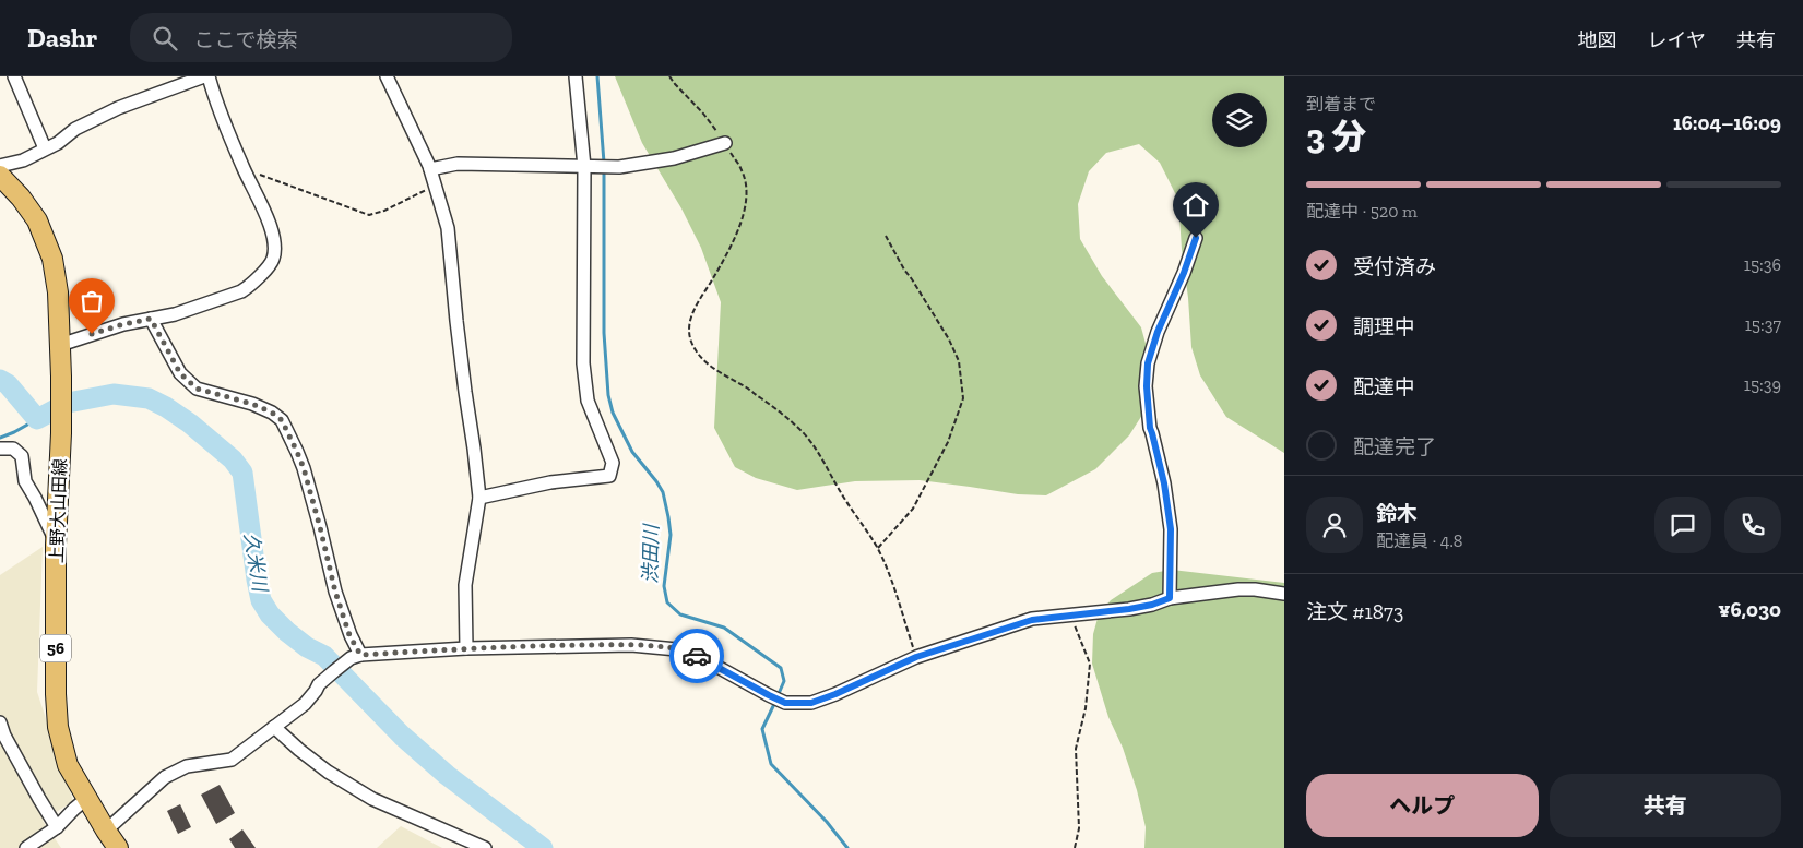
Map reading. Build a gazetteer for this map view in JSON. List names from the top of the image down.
{
  "streets": {
    "main road": ["上野大山田線", "56"]
  },
  "water": ["渋田川", "久米川"],
  "page": {
    "header": "Dashr",
    "search": "ここで検索",
    "nav": ["地図", "レイヤ", "共有"],
    "heading": ["3 分", "到着まで", "16:04–16:09"],
    "panel": [
      "鈴木",
      "配達員 · 4.8",
      "注文 #1873",
      "¥6,030"
    ],
    "bar": "配達中 · 520 m",
    "list": [
      ["受付済み", "15:36"],
      ["調理中", "15:37"],
      ["配達中", "15:39"],
      "配達完了"
    ],
    "buttons": ["ヘルプ", "共有"]
  }
}
